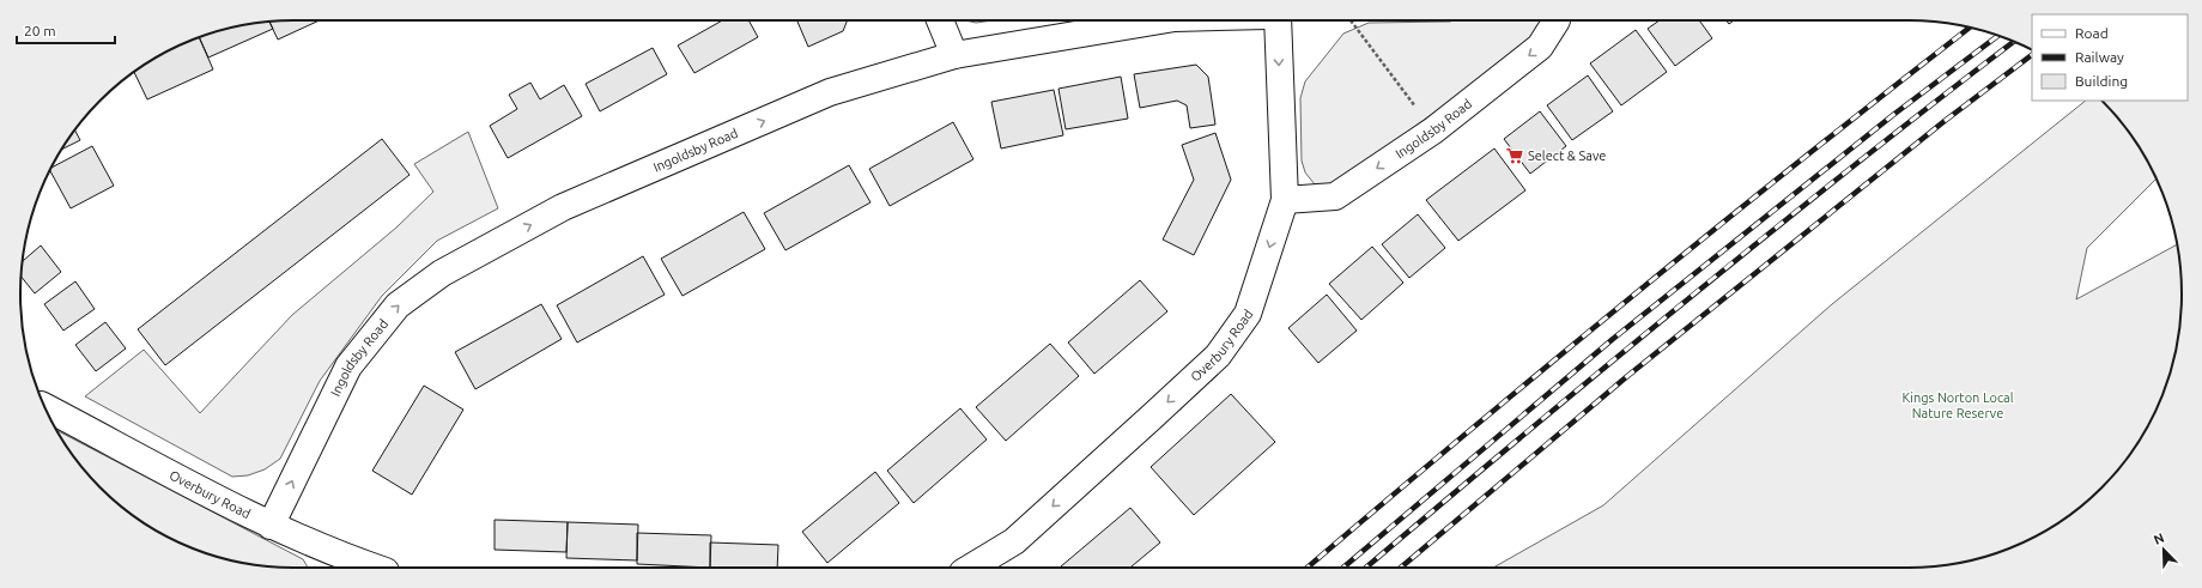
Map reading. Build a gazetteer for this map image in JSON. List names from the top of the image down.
{
  "streets": {
    "street": ["Ingoldsby Road", "Overbury Road"]
  },
  "crossings": [
    ["Ingoldsby Road", "Overbury Road"]
  ],
  "one_way": ["Overbury Road"],
  "parks": ["Kings Norton Local Nature Reserve"],
  "places": {
    "supermarket": ["Select & Save"]
  },
  "legend": ["Road", "Railway", "Building"],
  "scale_bar": "20 m",
  "north": "top left"
}
